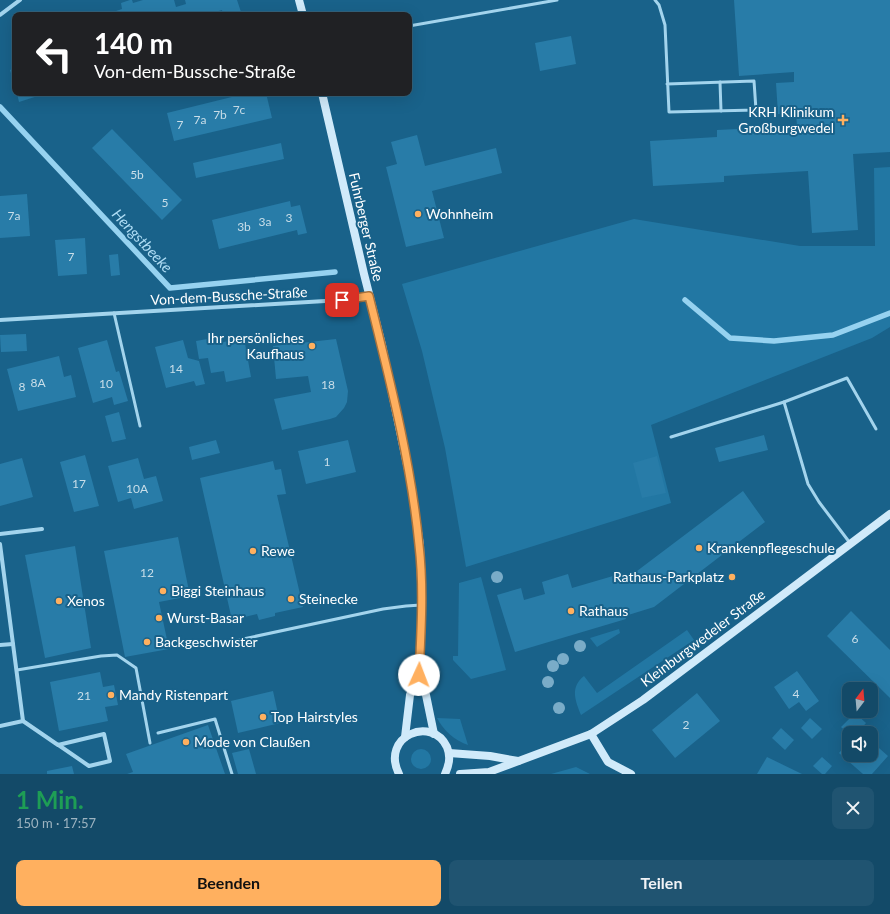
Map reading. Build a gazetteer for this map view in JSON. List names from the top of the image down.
{
  "streets": {
    "main road": ["Fuhrberger Straße", "Kleinburgwedeler Straße"],
    "street": ["Von-dem-Bussche-Straße"]
  },
  "crossings": [
    ["Fuhrberger Straße", "Von-dem-Bussche-Straße"]
  ],
  "water": ["Hengstbeeke"],
  "places": {
    "health": ["KRH Klinikum Großburgwedel"],
    "other": [
      "Wohnheim",
      "Ihr persönliches Kaufhaus",
      "Krankenpflegeschule",
      "Rewe",
      "Rathaus-Parkplatz",
      "Biggi Steinhaus",
      "Steinecke",
      "Xenos",
      "Rathaus",
      "Wurst-Basar",
      "Backgeschwister",
      "Mandy Ristenpart",
      "Top Hairstyles",
      "Mode von Claußen"
    ]
  },
  "house_numbers": [
    "7c",
    "7b",
    "7a",
    "7",
    "5b",
    "5",
    "7a",
    "3",
    "3a",
    "3b",
    "7",
    "14",
    "8A",
    "10",
    "18",
    "8",
    "1",
    "17",
    "10A",
    "12",
    "6",
    "4",
    "21",
    "2"
  ],
  "north": "top",
  "page": {
    "turn": ["140 m", "Von-dem-Bussche-Straße"],
    "heading": ["1 Min.", "150 m · 17:57"],
    "buttons": ["Beenden", "Teilen"]
  }
}
